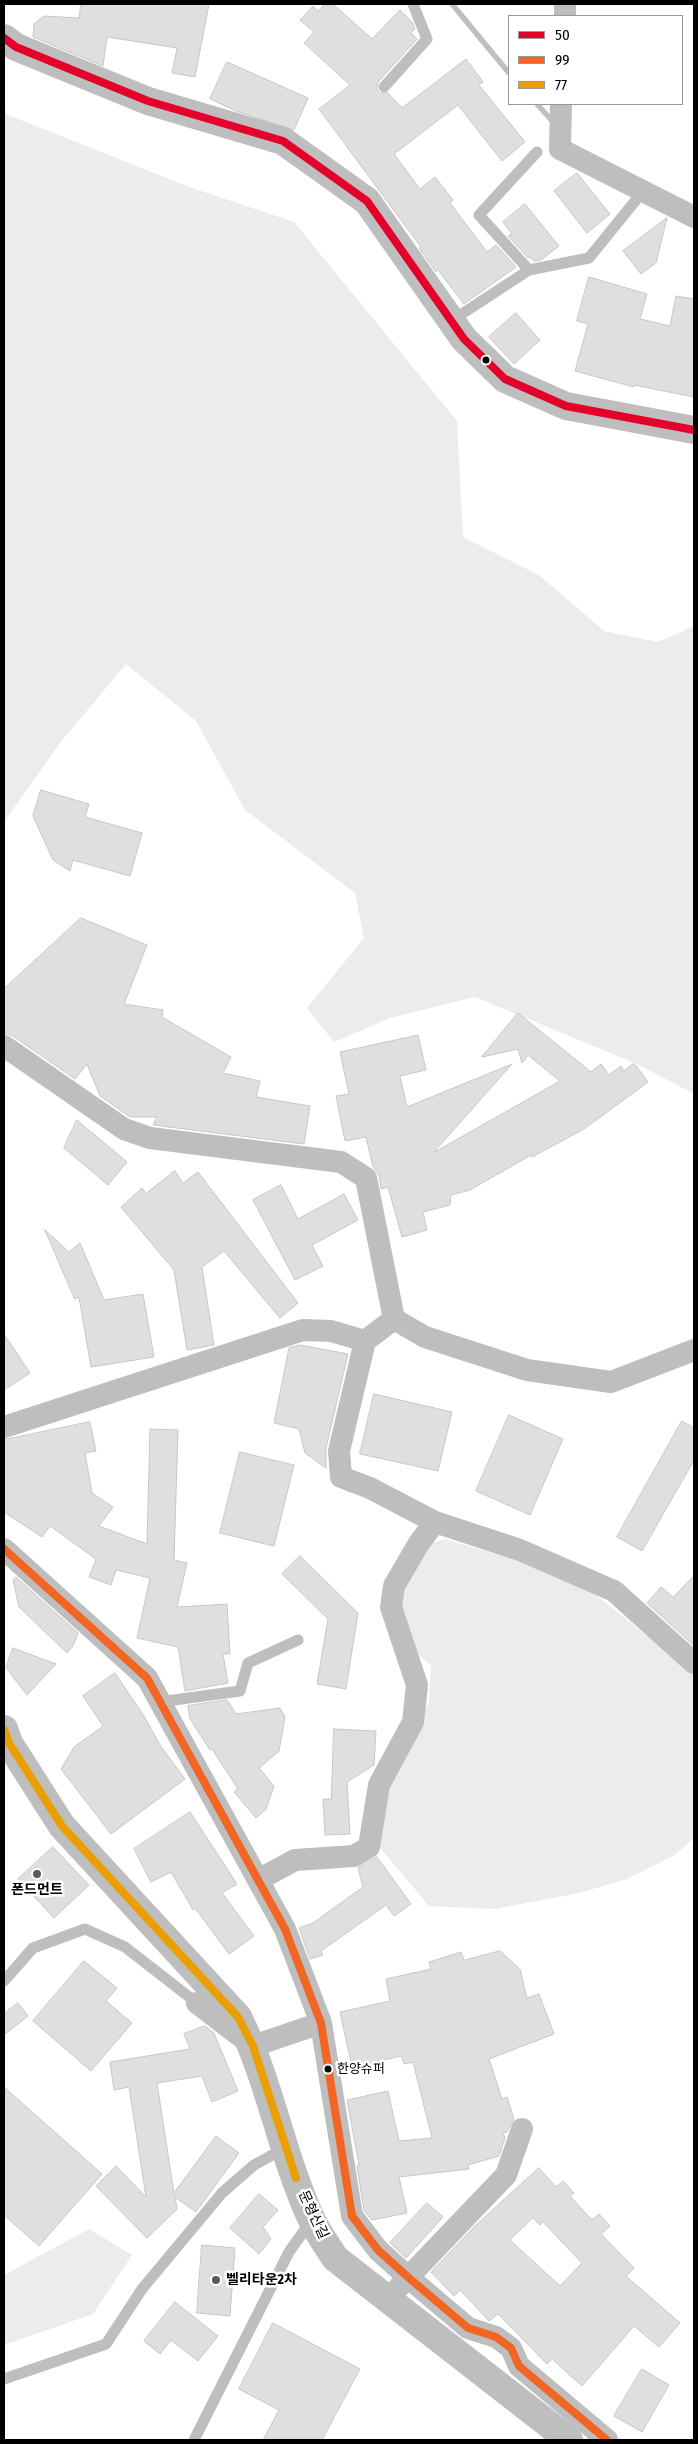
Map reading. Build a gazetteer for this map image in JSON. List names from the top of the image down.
{
  "streets": {
    "street": ["문형산길"]
  },
  "places": ["폰드먼트", "한양슈퍼", "벨리타운2차"],
  "lines": ["transit line 50", "transit line 99", "transit line 77"],
  "legend": ["50", "99", "77"]
}
